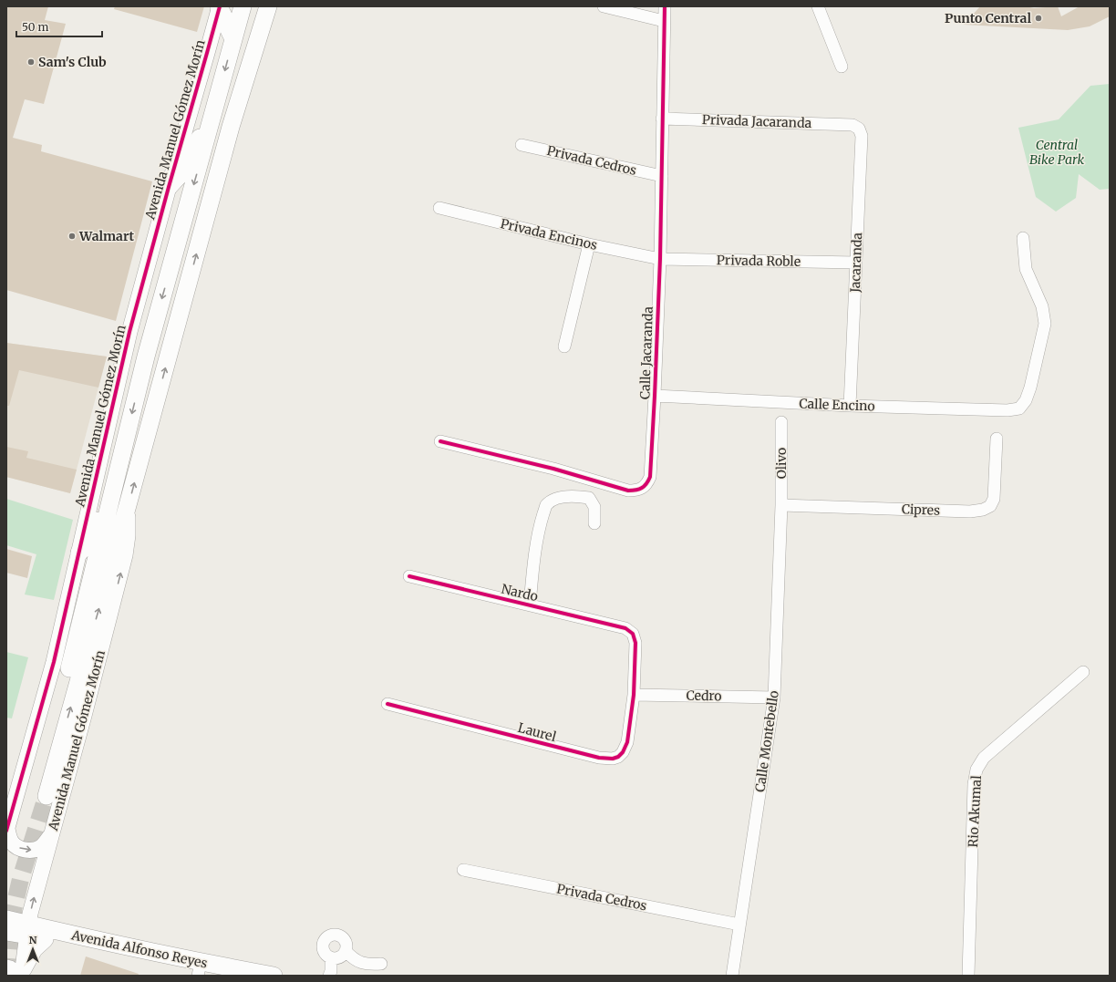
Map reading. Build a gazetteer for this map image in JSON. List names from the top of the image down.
{
  "streets": {
    "main road": ["Avenida Manuel Gómez Morín", "Avenida Alfonso Reyes"],
    "street": [
      "Privada Jacaranda",
      "Privada Cedros",
      "Privada Encinos",
      "Privada Roble",
      "Jacaranda",
      "Calle Jacaranda",
      "Calle Encino",
      "Olivo",
      "Cipres",
      "Nardo",
      "Cedro",
      "Laurel",
      "Calle Montebello",
      "Rio Akumal"
    ]
  },
  "crossings": [
    ["Privada Jacaranda", "Jacaranda"],
    ["Privada Jacaranda", "Calle Jacaranda"],
    ["Avenida Manuel Gómez Morín", "Avenida Alfonso Reyes"],
    ["Privada Cedros", "Calle Jacaranda"],
    ["Privada Cedros", "Calle Montebello"],
    ["Privada Encinos", "Privada Roble"],
    ["Privada Encinos", "Calle Jacaranda"],
    ["Privada Roble", "Jacaranda"],
    ["Privada Roble", "Calle Jacaranda"],
    ["Jacaranda", "Calle Encino"],
    ["Calle Jacaranda", "Calle Encino"],
    ["Olivo", "Cipres"],
    ["Olivo", "Calle Montebello"],
    ["Cipres", "Calle Montebello"],
    ["Nardo", "Laurel"],
    ["Cedro", "Laurel"],
    ["Cedro", "Calle Montebello"]
  ],
  "parks": ["Central Bike Park"],
  "places": ["Punto Central", "Sam's Club", "Walmart"],
  "scale_bar": "50 m",
  "north": "top"
}
